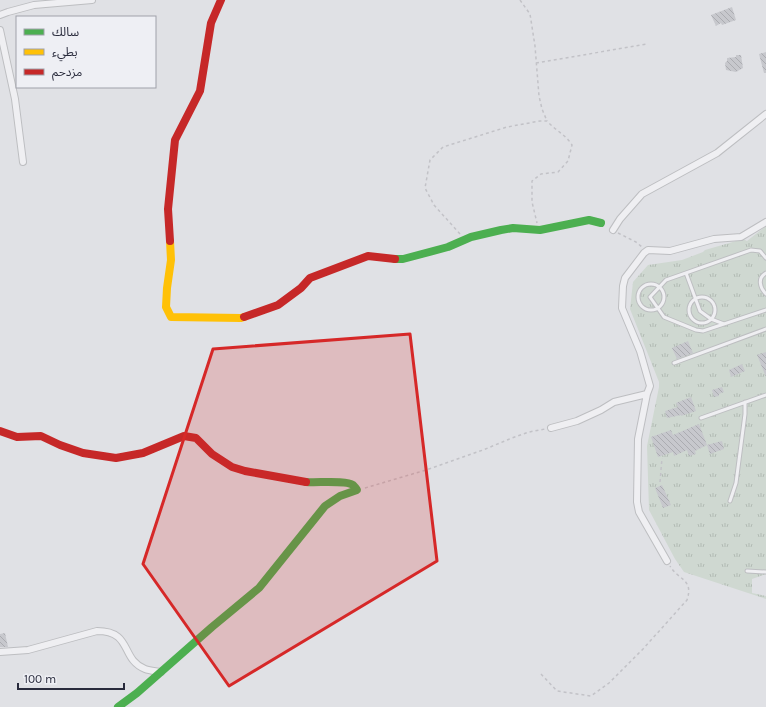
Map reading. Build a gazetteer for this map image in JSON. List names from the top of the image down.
{
  "legend": ["سالك", "بطيء", "مزدحم"],
  "scale_bar": "100 m"
}
